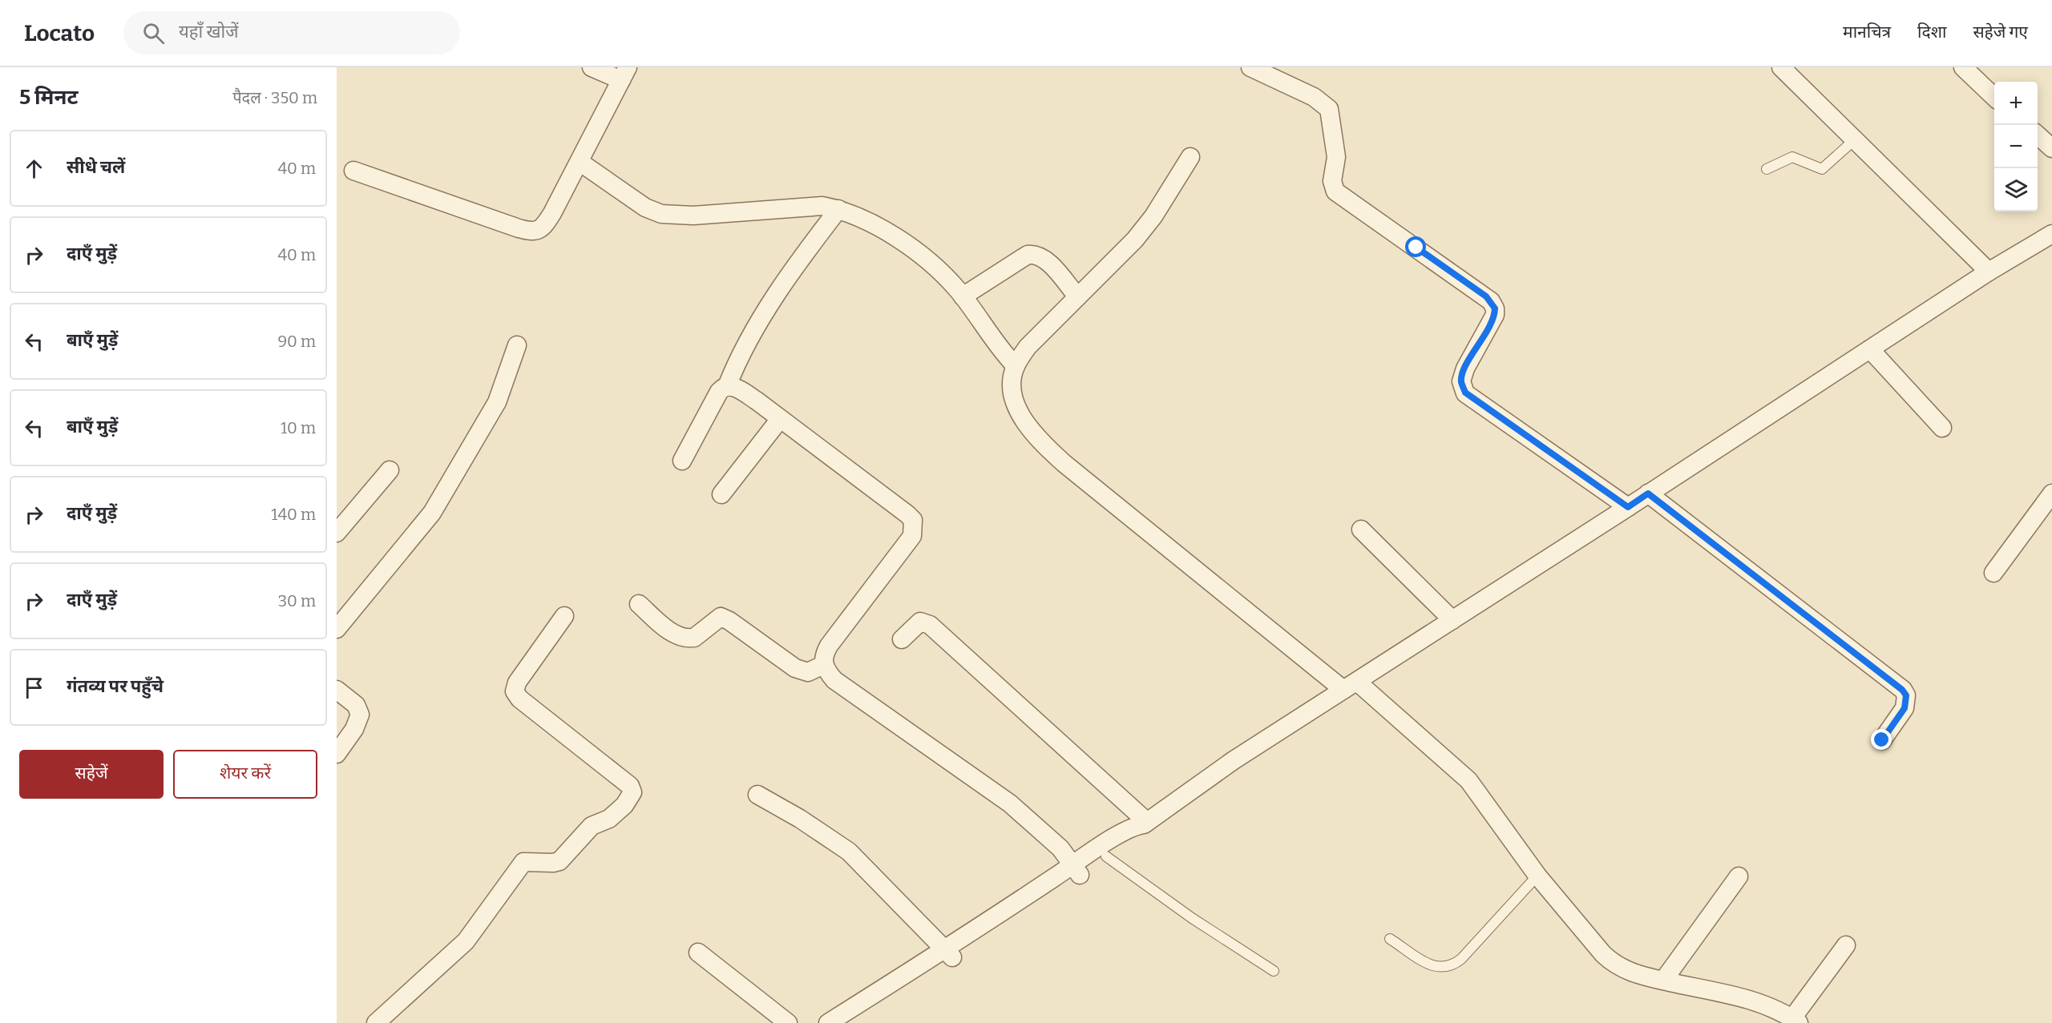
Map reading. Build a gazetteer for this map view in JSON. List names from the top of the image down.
{
  "page": {
    "header": "Locato",
    "search": "यहाँ खोजें",
    "nav": ["मानचित्र", "दिशा", "सहेजे गए"],
    "heading": ["5 मिनट", "पैदल · 350 m"],
    "map_buttons": ["+", "−"],
    "list": [
      ["सीधे चलें", "40 m"],
      ["दाएँ मुड़ें", "40 m"],
      ["बाएँ मुड़ें", "90 m"],
      ["बाएँ मुड़ें", "10 m"],
      ["दाएँ मुड़ें", "140 m"],
      ["दाएँ मुड़ें", "30 m"],
      "गंतव्य पर पहुँचे"
    ],
    "buttons": ["सहेजें", "शेयर करें"]
  }
}
